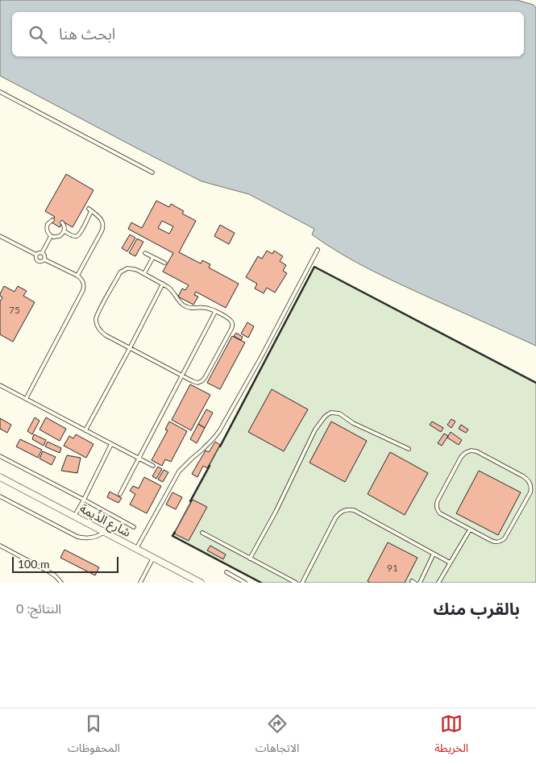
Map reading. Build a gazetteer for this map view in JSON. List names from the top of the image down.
{
  "streets": {
    "street": ["شارع الدِّيمة"]
  },
  "house_numbers": ["75", "91"],
  "scale_bar": "100 m",
  "page": {
    "search": "ابحث هنا",
    "scale": "100 m",
    "heading": ["بالقرب منك", "النتائج: 0"],
    "nav": ["الخريطة", "الاتجاهات", "المحفوظات"]
  }
}
